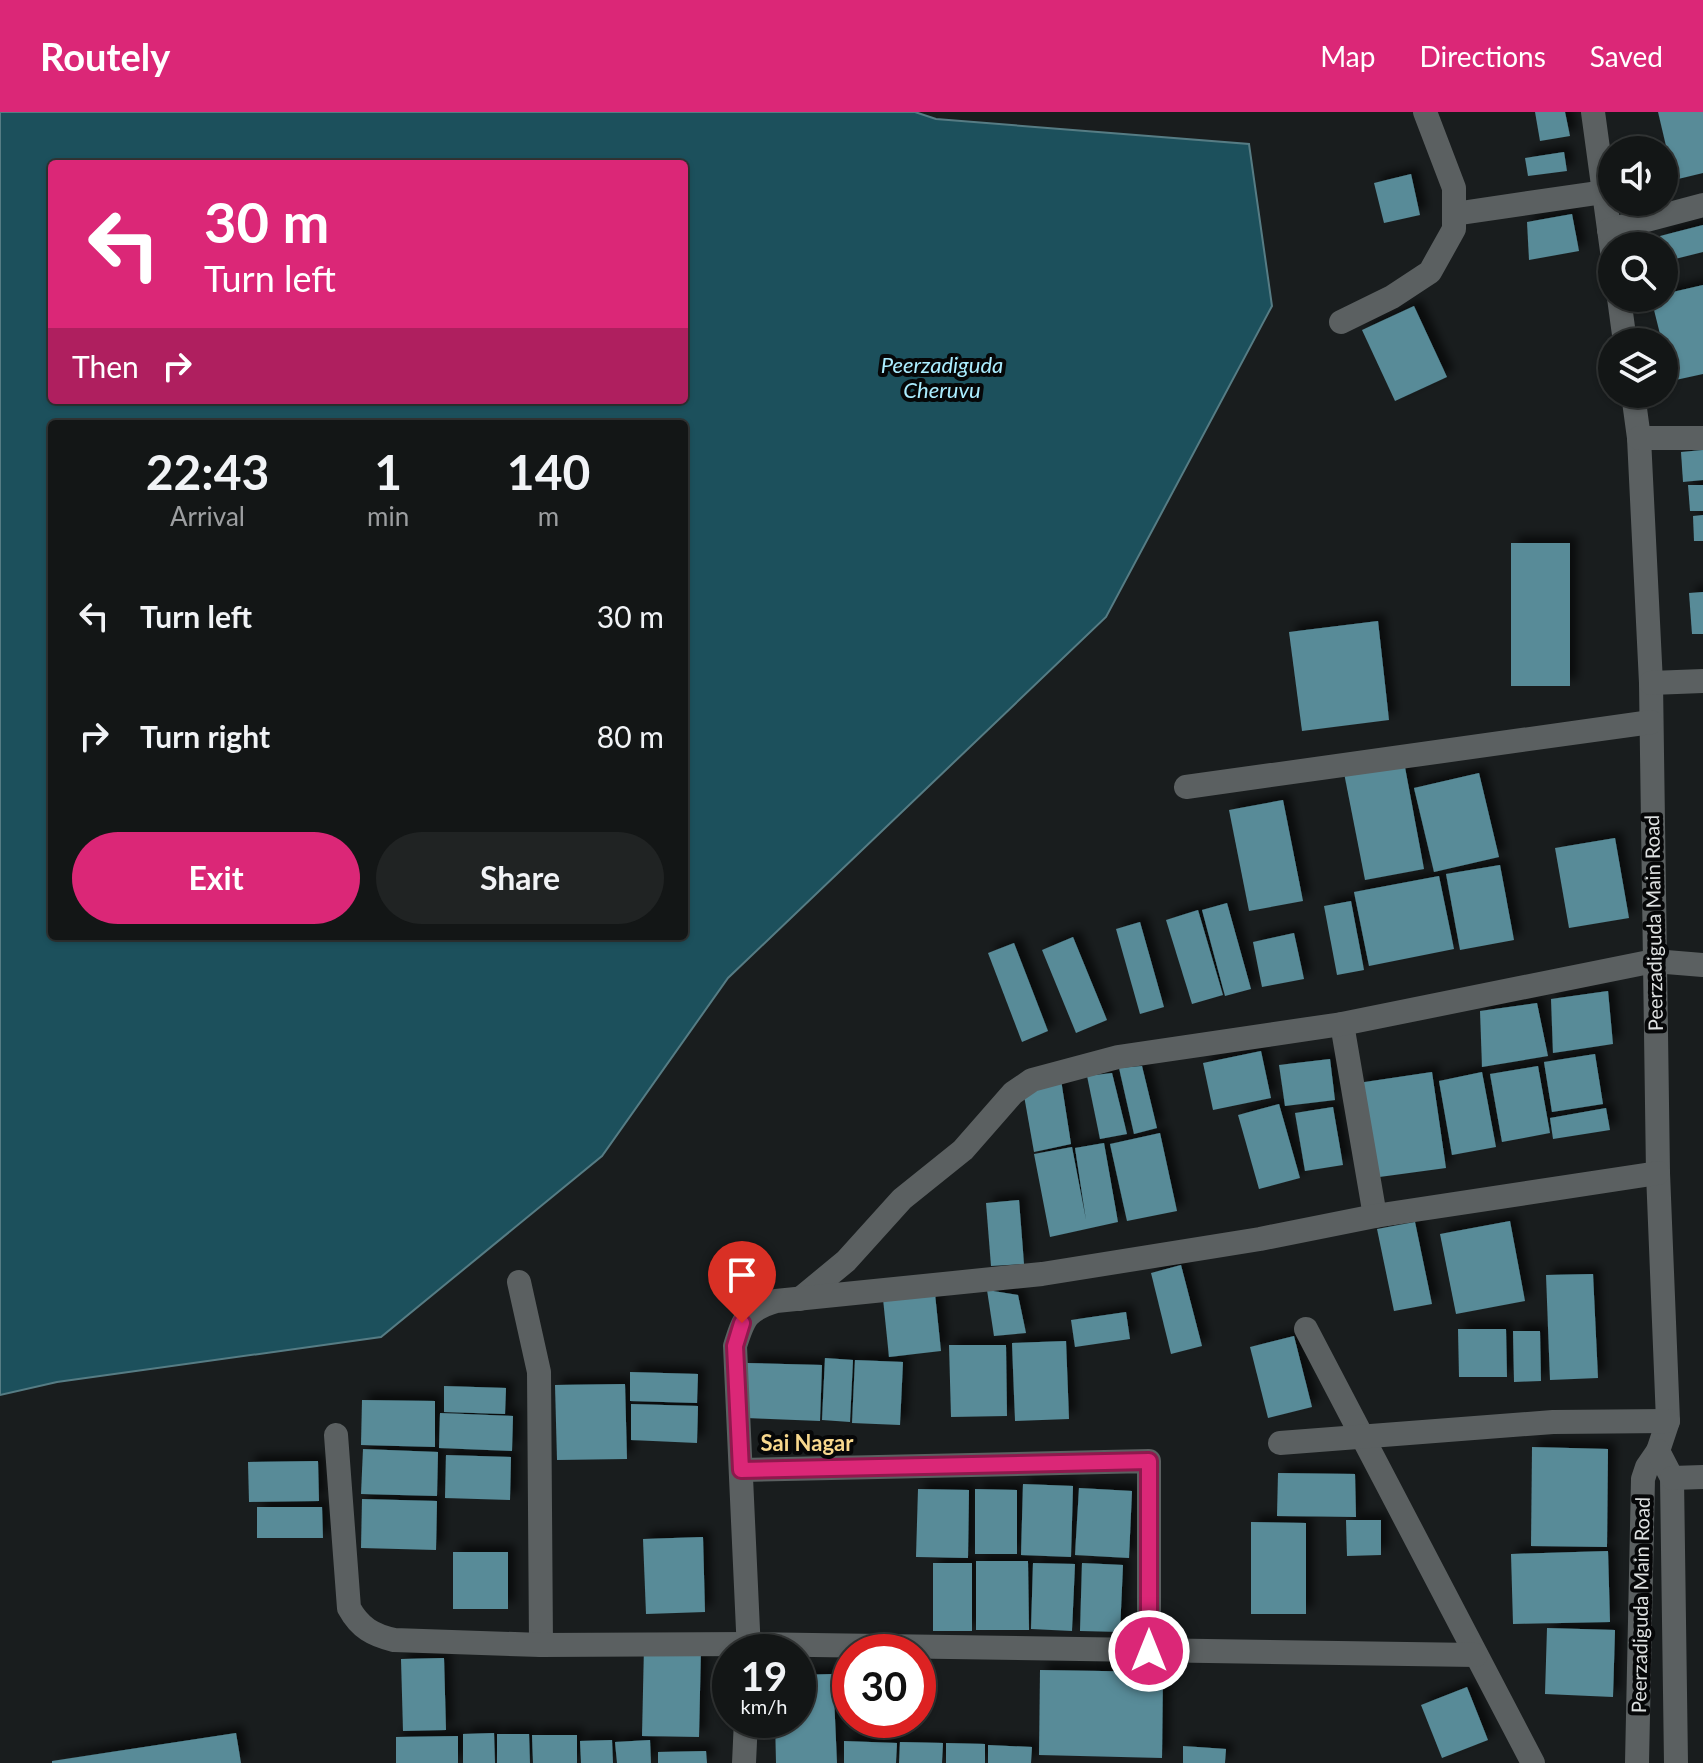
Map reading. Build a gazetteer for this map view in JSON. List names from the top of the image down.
{
  "streets": {
    "street": ["Peerzadiguda Main Road"]
  },
  "districts": ["Sai Nagar"],
  "water": ["Peerzadiguda Cheruvu"],
  "page": {
    "header": "Routely",
    "nav": ["Map", "Directions", "Saved"],
    "turn": ["30 m", "Turn left"],
    "then": "Then",
    "eta": [
      "22:43",
      "Arrival",
      "1",
      "min",
      "140",
      "m"
    ],
    "list": [
      {
        "name": "Turn left",
        "value": "30 m"
      },
      {
        "name": "Turn right",
        "value": "80 m"
      }
    ],
    "buttons": ["Exit", "Share"],
    "speed": "19 km/h",
    "limit": "30"
  }
}
